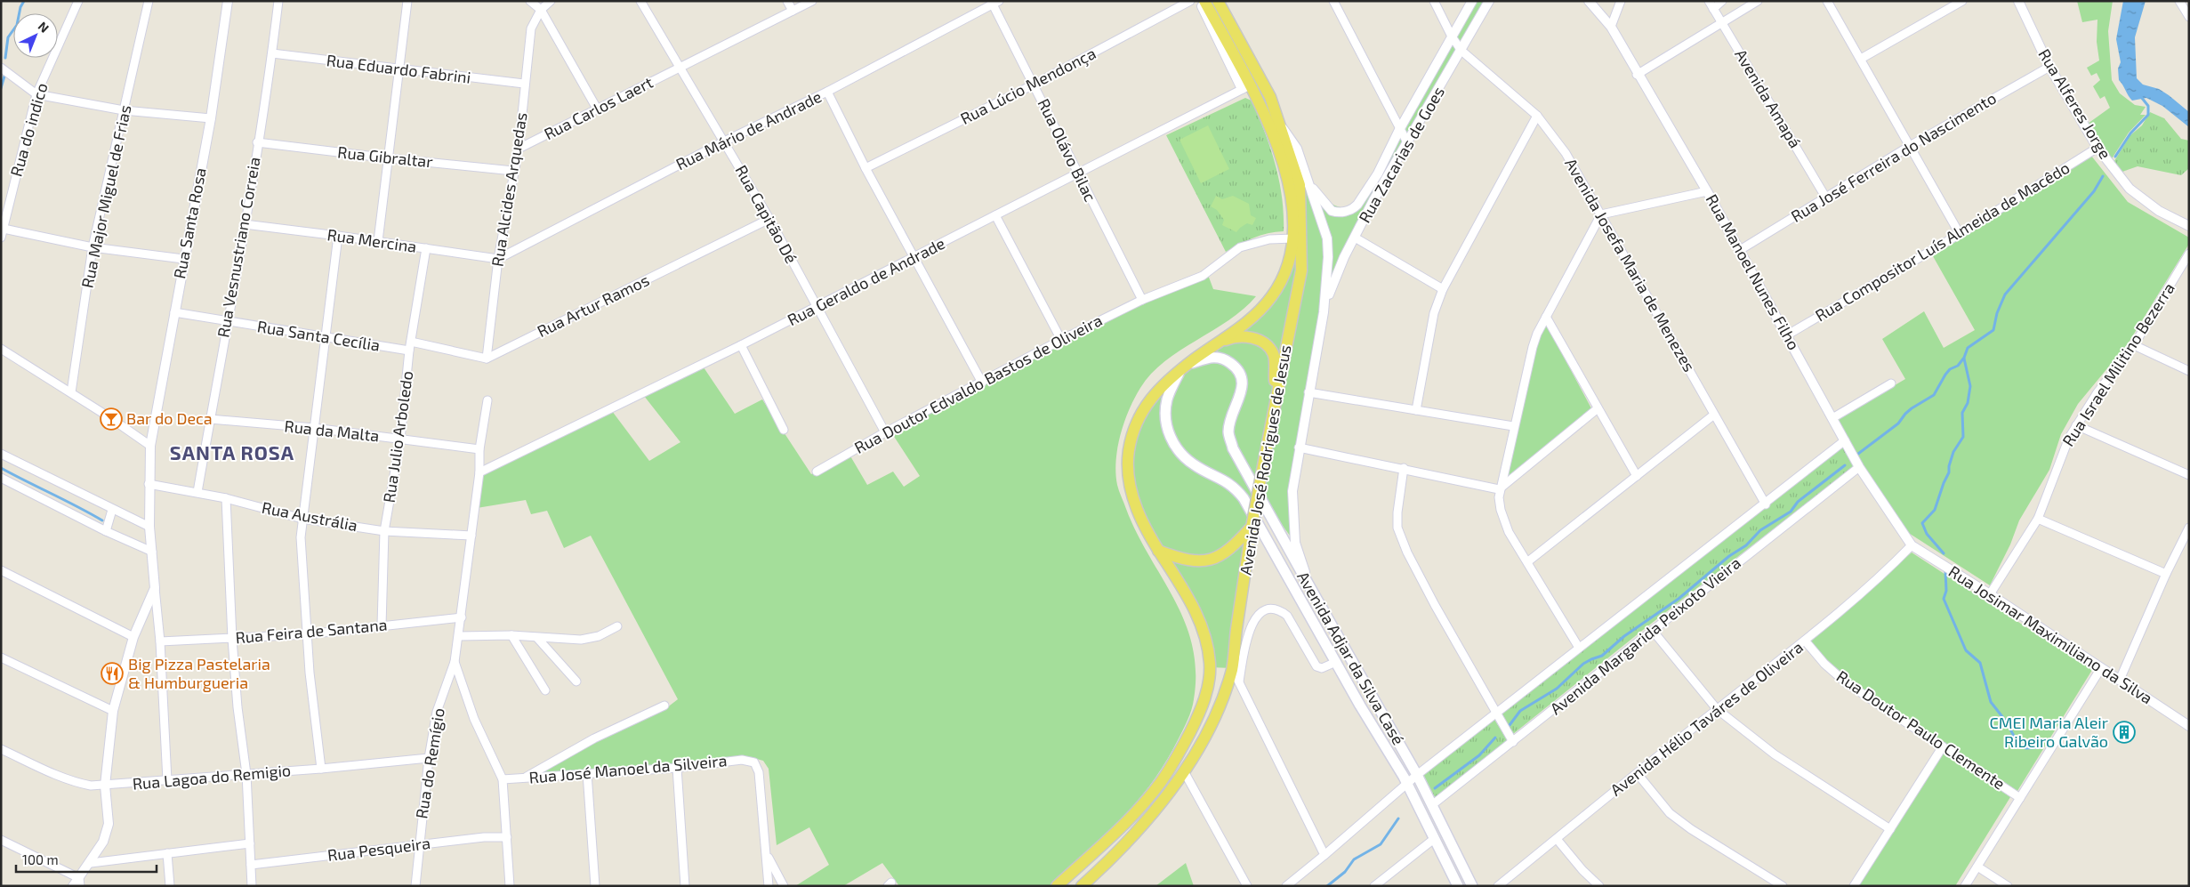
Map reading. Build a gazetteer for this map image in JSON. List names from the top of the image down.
{
  "streets": {
    "main road": ["Avenida José Rodrigues de Jesus", "Avenida Adjar da Silva Casé"],
    "street": [
      "Rua Eduardo Fabrini",
      "Rua Lúcio Mendonça",
      "Avenida Amapá",
      "Rua Alferes Jorge",
      "Rua Carlos Laert",
      "Rua do indico",
      "Rua Mário de Andrade",
      "Rua Olávo Bilac",
      "Rua Zacarias de Goes",
      "Rua Gibraltar",
      "Rua José Ferreira do Nascimento",
      "Rua Alcides Arquedas",
      "Rua Major Miguel de Frias",
      "Rua Capitão Dé",
      "Rua Santa Rosa",
      "Rua Mercina",
      "Rua Compositor Luís Almeida de Macêdo",
      "Rua Vesnustriano Correia",
      "Avenida Josefa Maria de Menezes",
      "Rua Manoel Nunes Filho",
      "Rua Geraldo de Andrade",
      "Rua Artur Ramos",
      "Rua Santa Cecília",
      "Rua Israel Militino Bezerra",
      "Rua Doutor Edvaldo Bastos de Oliveira",
      "Rua da Malta",
      "Rua Julio Arboledo",
      "Rua Austrália",
      "Rua Feira de Santana",
      "Rua Josimar Maximiliano da Silva",
      "Avenida Margarida Peixoto Vieira",
      "Avenida Hélio Taváres de Oliveira",
      "Rua Doutor Paulo Clemente",
      "Rua do Remígio",
      "Rua José Manoel da Silveira",
      "Rua Lagoa do Remigio",
      "Rua Pesqueira"
    ]
  },
  "crossings": [
    ["Rua Eduardo Fabrini", "Rua Alcides Arquedas"],
    ["Rua Eduardo Fabrini", "Rua Vesnustriano Correia"],
    ["Rua Lúcio Mendonça", "Rua Olávo Bilac"],
    ["Avenida Amapá", "Rua José Ferreira do Nascimento"],
    ["Rua Alferes Jorge", "Rua José Ferreira do Nascimento"],
    ["Rua Alferes Jorge", "Rua Compositor Luís Almeida de Macêdo"],
    ["Rua Carlos Laert", "Rua Alcides Arquedas"],
    ["Rua Carlos Laert", "Rua Capitão Dé"],
    ["Rua Mário de Andrade", "Rua Olávo Bilac"],
    ["Rua Mário de Andrade", "Rua Alcides Arquedas"],
    ["Rua Mário de Andrade", "Rua Capitão Dé"],
    ["Rua Mário de Andrade", "Rua Mercina"],
    ["Rua Olávo Bilac", "Rua Geraldo de Andrade"],
    ["Rua Olávo Bilac", "Rua Doutor Edvaldo Bastos de Oliveira"],
    ["Rua Zacarias de Goes", "Avenida Josefa Maria de Menezes"],
    ["Rua Gibraltar", "Rua Alcides Arquedas"],
    ["Rua Gibraltar", "Rua Vesnustriano Correia"],
    ["Rua José Ferreira do Nascimento", "Rua Manoel Nunes Filho"],
    ["Rua Alcides Arquedas", "Rua Mercina"],
    ["Rua Alcides Arquedas", "Rua Artur Ramos"],
    ["Rua Capitão Dé", "Rua Geraldo de Andrade"],
    ["Rua Capitão Dé", "Rua Artur Ramos"],
    ["Rua Capitão Dé", "Rua Doutor Edvaldo Bastos de Oliveira"],
    ["Rua Santa Rosa", "Rua Santa Cecília"],
    ["Rua Santa Rosa", "Rua Austrália"],
    ["Rua Mercina", "Rua Vesnustriano Correia"],
    ["Rua Mercina", "Rua Julio Arboledo"],
    ["Rua Compositor Luís Almeida de Macêdo", "Rua Manoel Nunes Filho"],
    ["Rua Vesnustriano Correia", "Rua Santa Cecília"],
    ["Rua Vesnustriano Correia", "Rua da Malta"],
    ["Rua Vesnustriano Correia", "Rua Austrália"],
    ["Avenida Josefa Maria de Menezes", "Avenida Margarida Peixoto Vieira"],
    ["Rua Manoel Nunes Filho", "Rua Josimar Maximiliano da Silva"],
    ["Rua Manoel Nunes Filho", "Avenida Margarida Peixoto Vieira"],
    ["Rua Manoel Nunes Filho", "Avenida Hélio Taváres de Oliveira"],
    ["Rua Santa Cecília", "Rua Julio Arboledo"],
    ["Rua Israel Militino Bezerra", "Rua Josimar Maximiliano da Silva"],
    ["Rua da Malta", "Rua Julio Arboledo"],
    ["Rua Julio Arboledo", "Rua Austrália"],
    ["Rua Julio Arboledo", "Rua Feira de Santana"],
    ["Rua Feira de Santana", "Rua do Remígio"],
    ["Rua Josimar Maximiliano da Silva", "Avenida Hélio Taváres de Oliveira"],
    ["Avenida Margarida Peixoto Vieira", "Avenida Adjar da Silva Casé"],
    ["Avenida Hélio Taváres de Oliveira", "Rua Doutor Paulo Clemente"],
    ["Rua do Remígio", "Rua Lagoa do Remigio"],
    ["Rua do Remígio", "Rua Pesqueira"]
  ],
  "districts": ["SANTA ROSA"],
  "places": {
    "bar": ["Bar do Deca"],
    "restaurant": ["Big Pizza Pastelaria & Humburgueria"],
    "building": ["CMEI Maria Aleir Ribeiro Galvão"]
  },
  "scale_bar": "100 m",
  "north": "top right"
}
